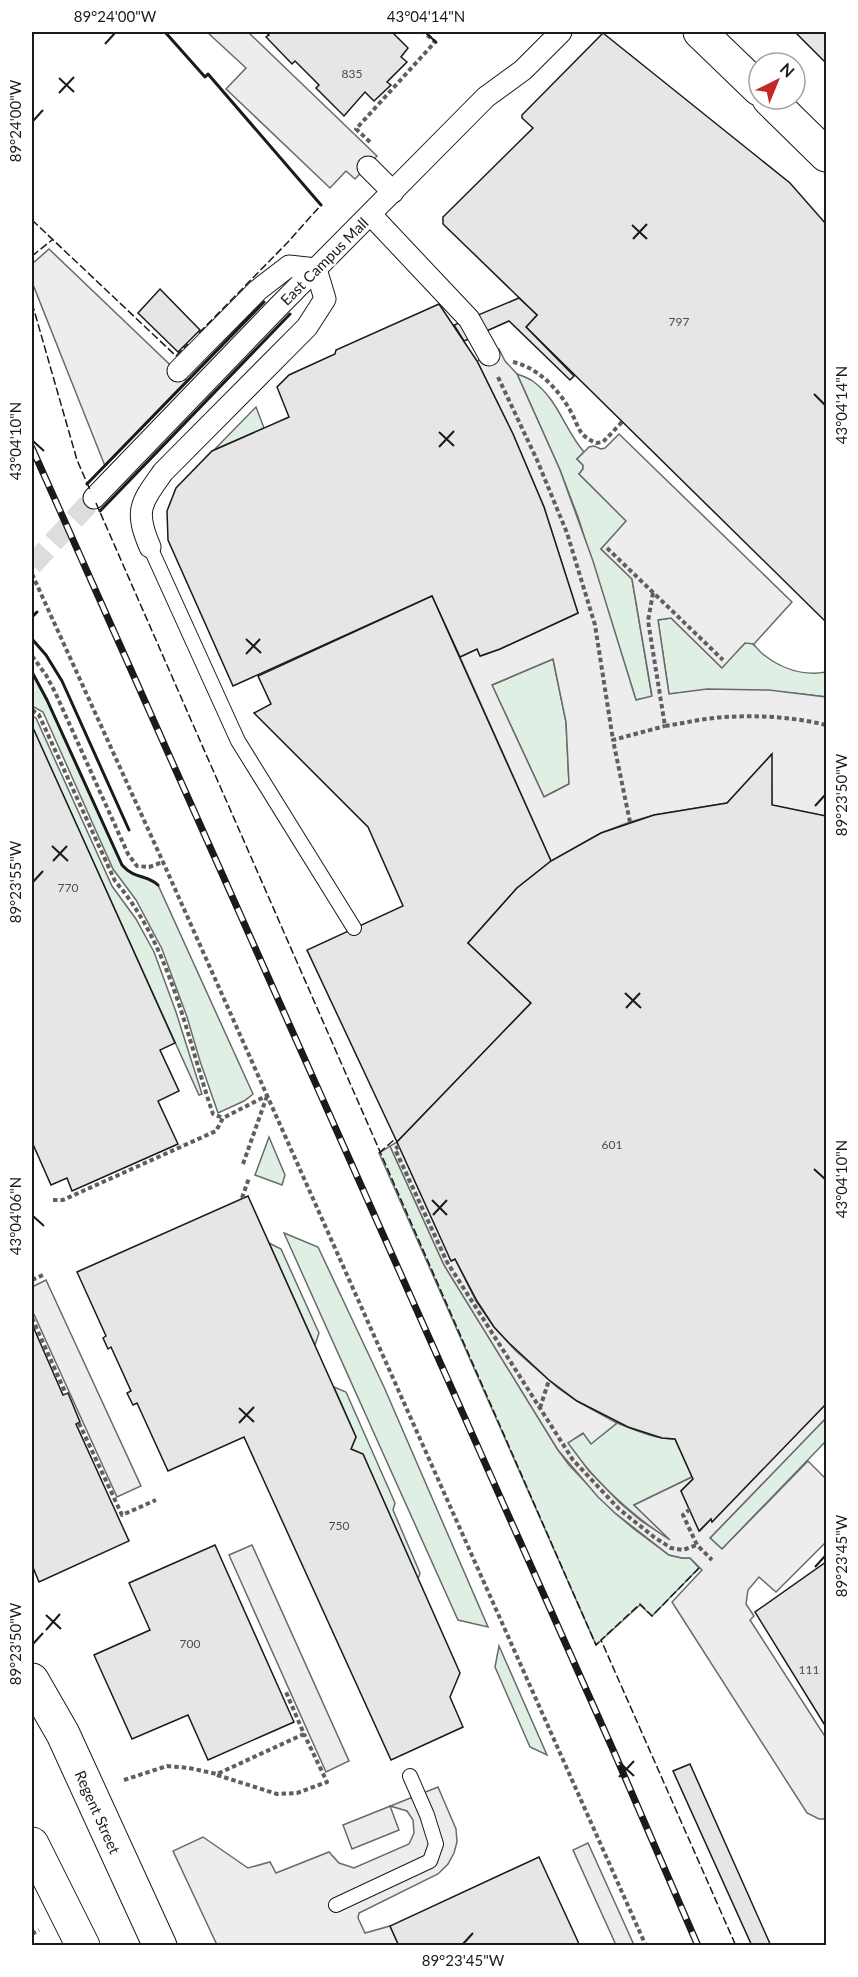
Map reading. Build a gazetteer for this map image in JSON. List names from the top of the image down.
{
  "streets": {
    "main road": ["Regent Street"],
    "street": ["East Campus Mall"]
  },
  "house_numbers": [
    "835",
    "797",
    "770",
    "601",
    "750",
    "700",
    "111"
  ],
  "north": "top right",
  "coordinates": [
    "89°24'00\"W",
    "43°04'14\"N",
    "43°04'10\"N",
    "89°23'50\"W",
    "89°23'55\"W",
    "43°04'06\"N",
    "89°23'45\"W"
  ]
}
